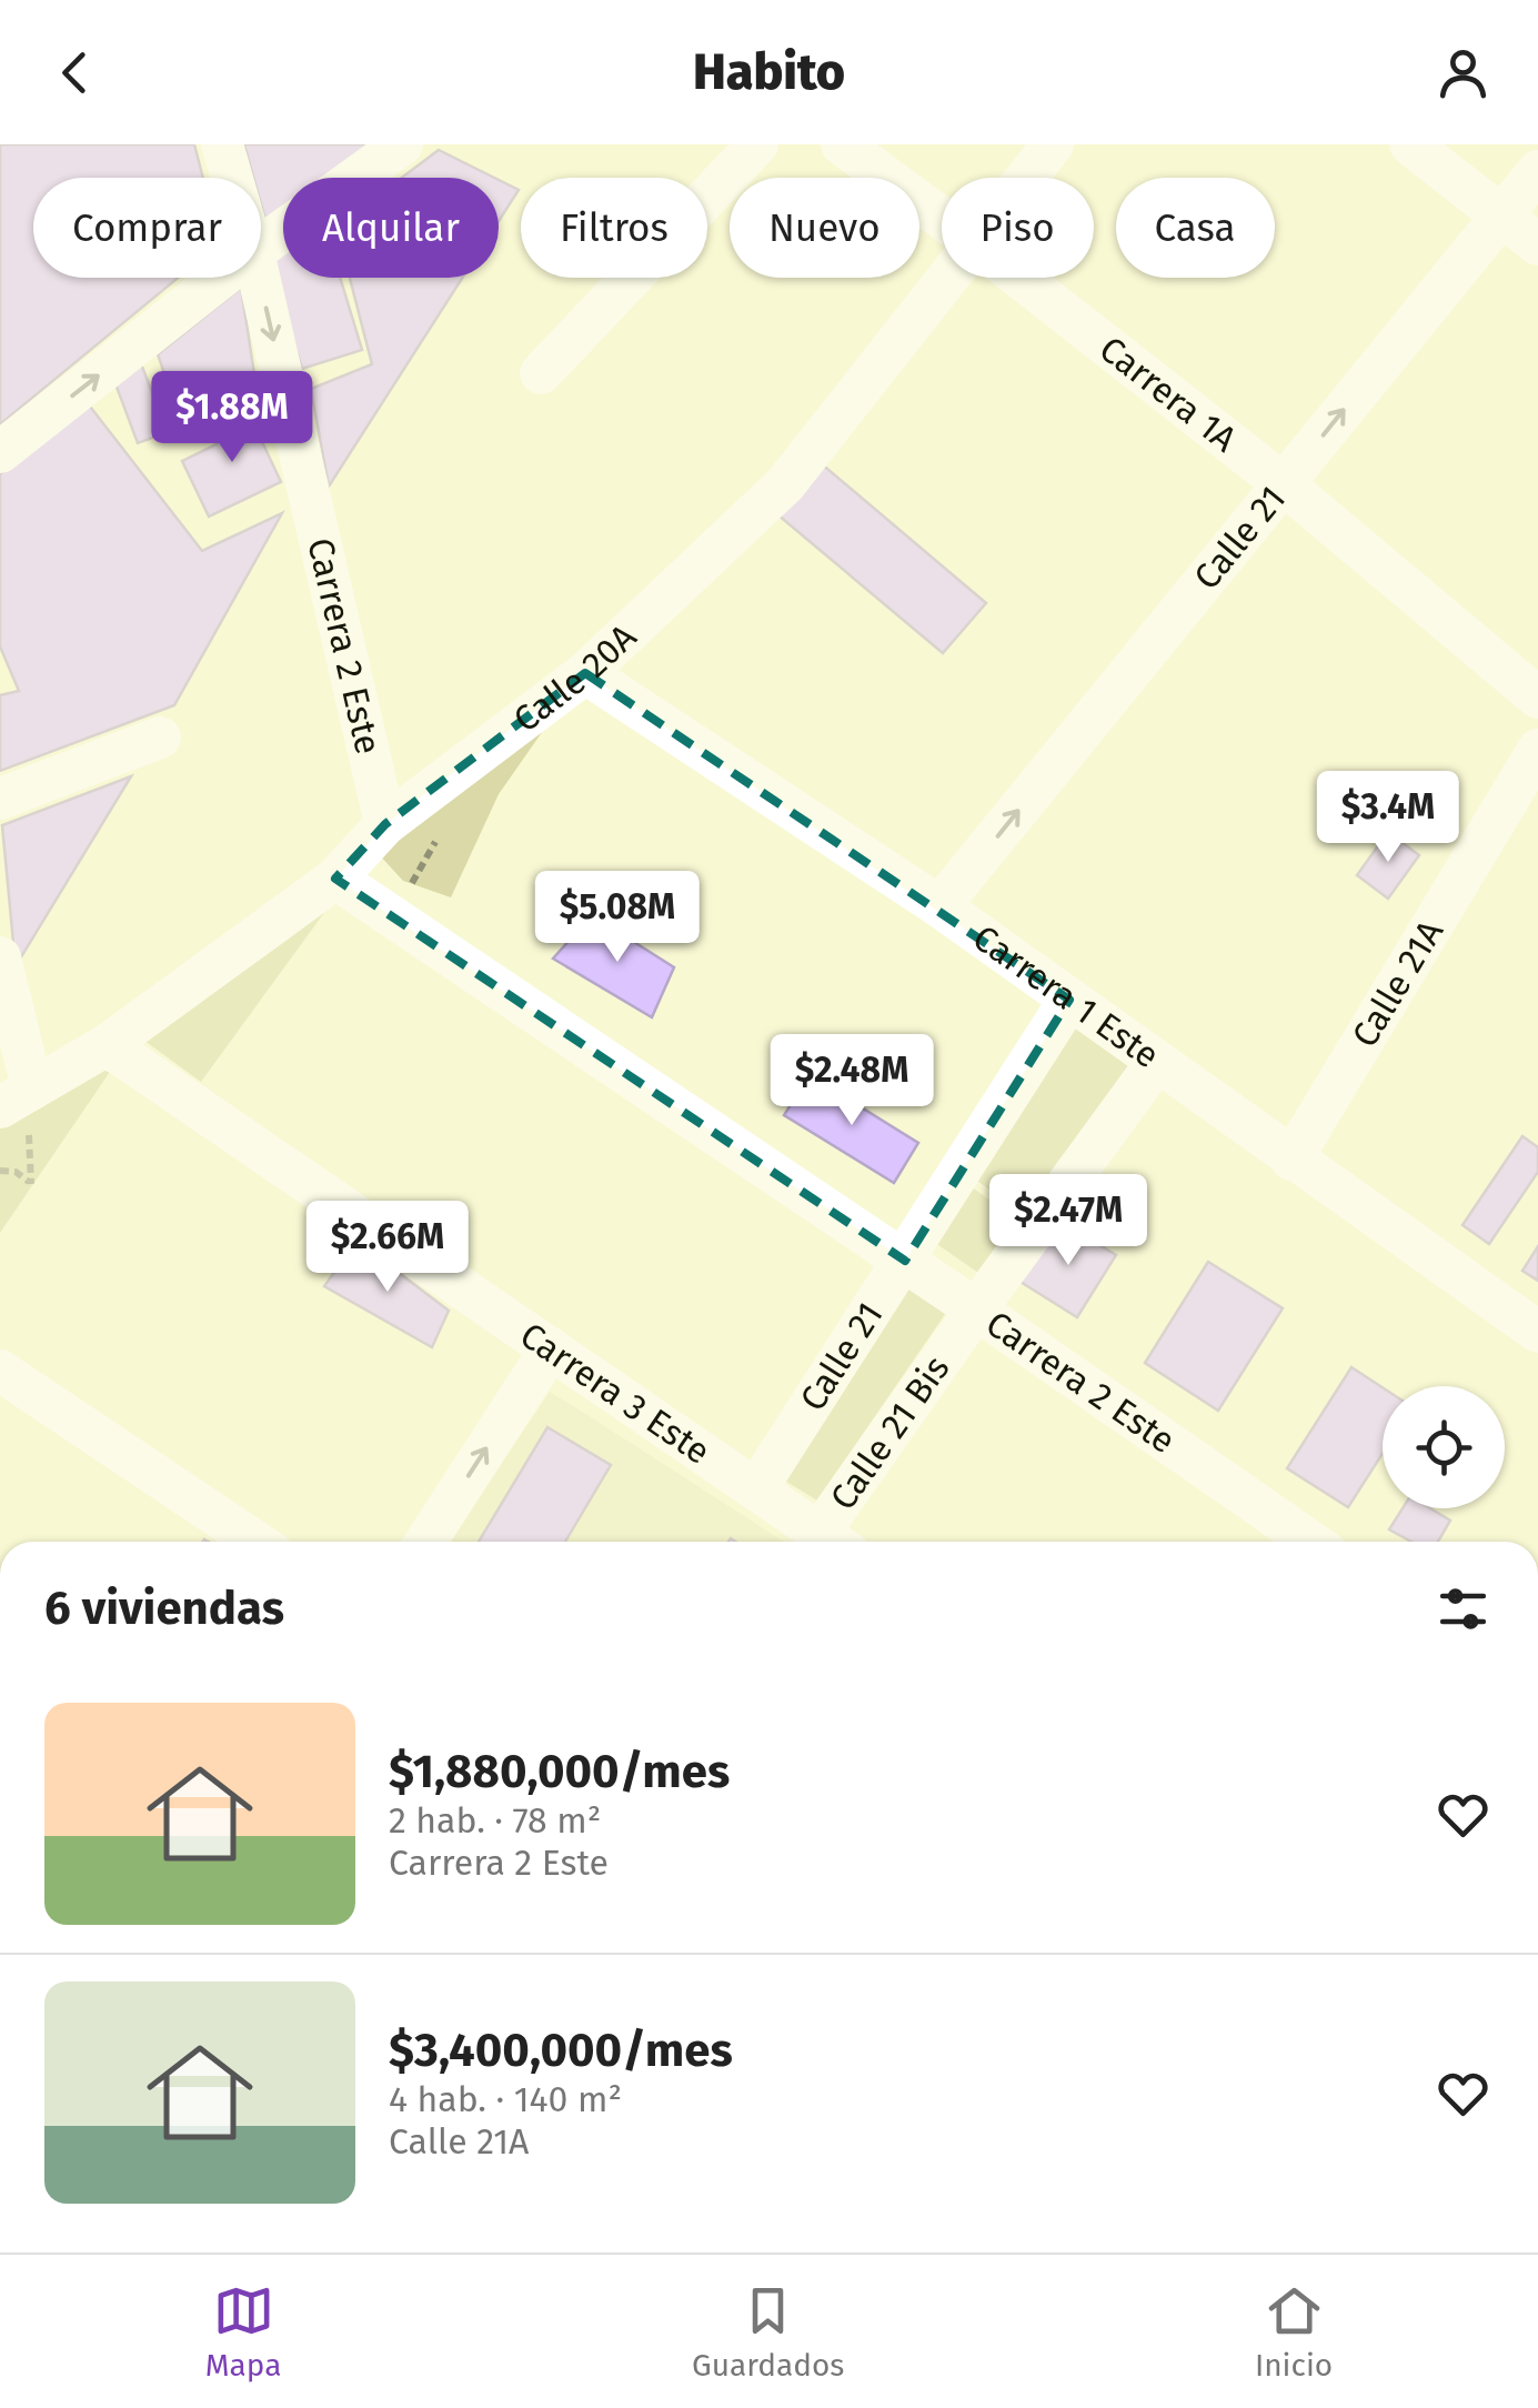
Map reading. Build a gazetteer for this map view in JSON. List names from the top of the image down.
{
  "streets": {
    "street": [
      "Carrera 1A",
      "Calle 21",
      "Carrera 2 Este",
      "Calle 20A",
      "Calle 21A",
      "Carrera 1 Este",
      "Carrera 3 Este",
      "Calle 21 Bis"
    ]
  },
  "crossings": [
    ["Carrera 1A", "Calle 21"],
    ["Calle 21", "Carrera 2 Este"],
    ["Calle 21", "Carrera 1 Este"],
    ["Calle 21", "Carrera 3 Este"],
    ["Carrera 2 Este", "Calle 20A"],
    ["Carrera 2 Este", "Calle 21 Bis"],
    ["Calle 20A", "Carrera 1 Este"],
    ["Calle 20A", "Carrera 3 Este"],
    ["Calle 21A", "Carrera 1 Este"],
    ["Carrera 1 Este", "Calle 21 Bis"]
  ],
  "one_way": ["Calle 21"],
  "page": {
    "header": "Habito",
    "chip": [
      "Comprar",
      "Alquilar",
      "Filtros",
      "Nuevo",
      "Piso",
      "Casa"
    ],
    "price": [
      "$1.88M",
      "$3.4M",
      "$5.08M",
      "$2.48M",
      "$2.47M",
      "$2.66M"
    ],
    "heading": "6 viviendas",
    "list": [
      {
        "name": "$1,880,000/mes",
        "note": "2 hab. · 78 m² · Carrera 2 Este"
      },
      {
        "name": "$3,400,000/mes",
        "note": "4 hab. · 140 m² · Calle 21A"
      }
    ],
    "tabs": ["Mapa", "Guardados", "Inicio"]
  }
}
